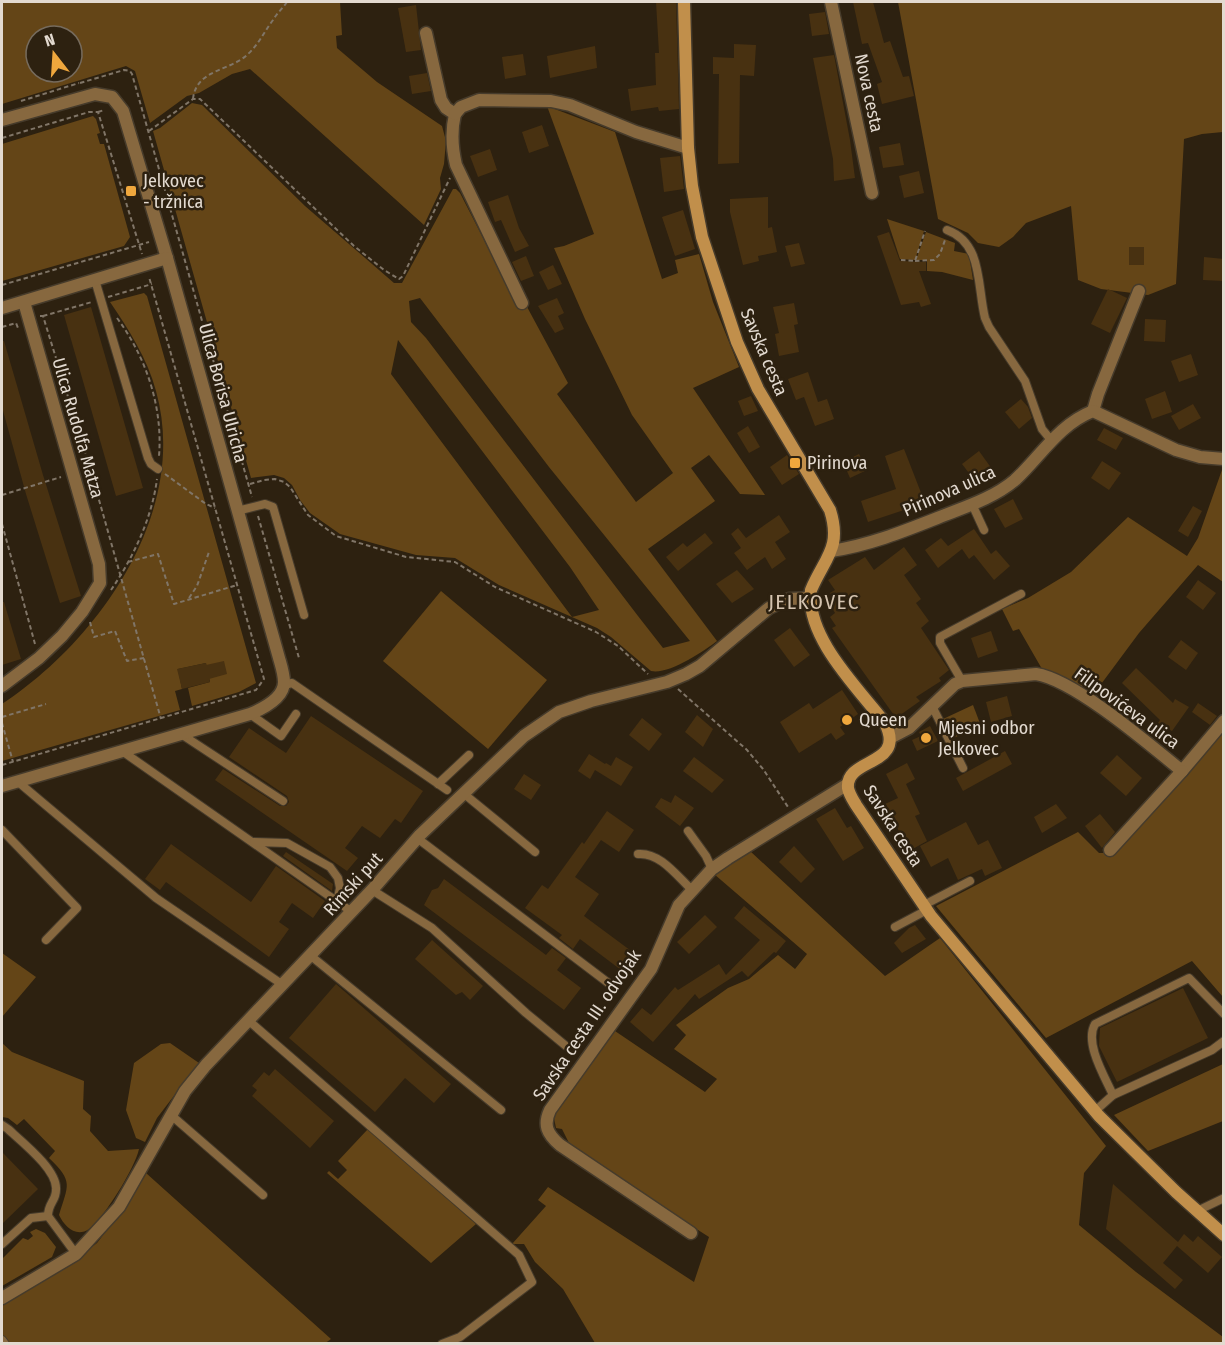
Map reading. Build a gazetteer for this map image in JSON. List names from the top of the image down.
{
  "streets": {
    "street": [
      "Nova cesta",
      "Savska cesta",
      "Ulica Borisa Ulricha",
      "Ulica Rudolfa Matza",
      "Pirinova ulica",
      "Filipovićeva ulica",
      "Rimski put",
      "Savska cesta III. odvojak"
    ]
  },
  "crossings": [
    ["Savska cesta", "Pirinova ulica"],
    ["Savska cesta", "Rimski put"],
    ["Savska cesta", "Savska cesta III. odvojak"]
  ],
  "districts": ["JELKOVEC"],
  "places": {
    "transit": ["Jelkovec - tržnica", "Pirinova"],
    "other": ["Queen", "Mjesni odbor Jelkovec"]
  },
  "north": "top"
}
